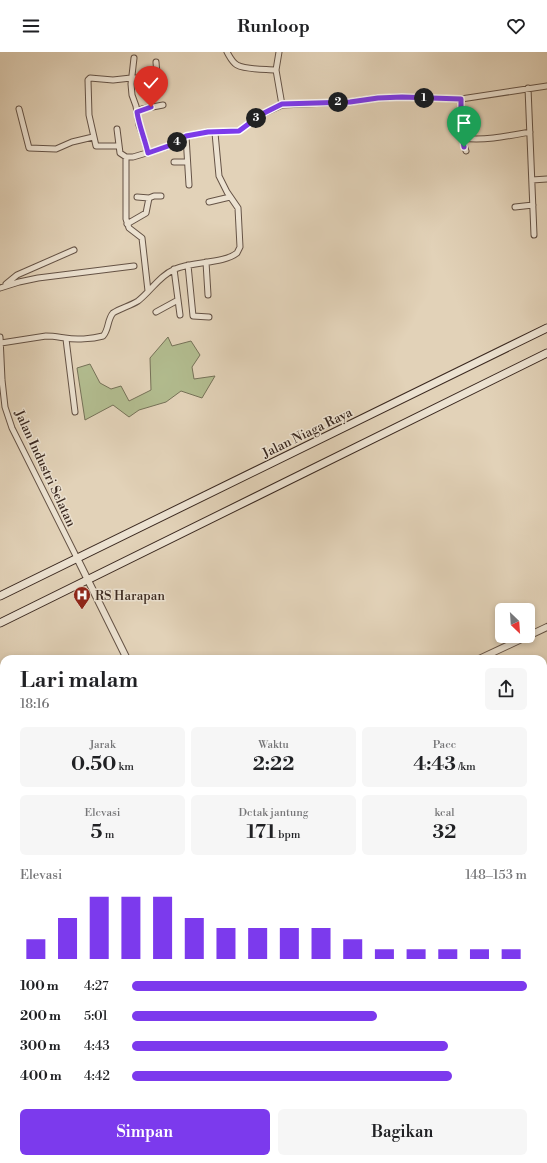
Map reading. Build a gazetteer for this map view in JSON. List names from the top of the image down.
{
  "streets": {
    "main road": ["Jalan Niaga Raya"],
    "street": ["Jalan Industri Selatan"]
  },
  "crossings": [
    ["Jalan Niaga Raya", "Jalan Industri Selatan"]
  ],
  "places": {
    "hospital": ["RS Harapan"]
  },
  "north": "bottom right",
  "page": {
    "header": "Runloop",
    "pins": [
      "1",
      "2",
      "3",
      "4"
    ],
    "heading": ["Lari malam", "18:16"],
    "stats": [
      ["Jarak", "0.50 km"],
      ["Waktu", "2:22"],
      ["Pace", "4:43 /km"],
      ["Elevasi", "5 m"],
      ["Detak jantung", "171 bpm"],
      ["kcal", "32"]
    ],
    "chart": ["Elevasi", "148–153 m"],
    "list": [
      {
        "name": "100 m",
        "note": "4:27"
      },
      {
        "name": "200 m",
        "note": "5:01"
      },
      {
        "name": "300 m",
        "note": "4:43"
      },
      {
        "name": "400 m",
        "note": "4:42"
      }
    ],
    "buttons": ["Simpan", "Bagikan"]
  }
}
